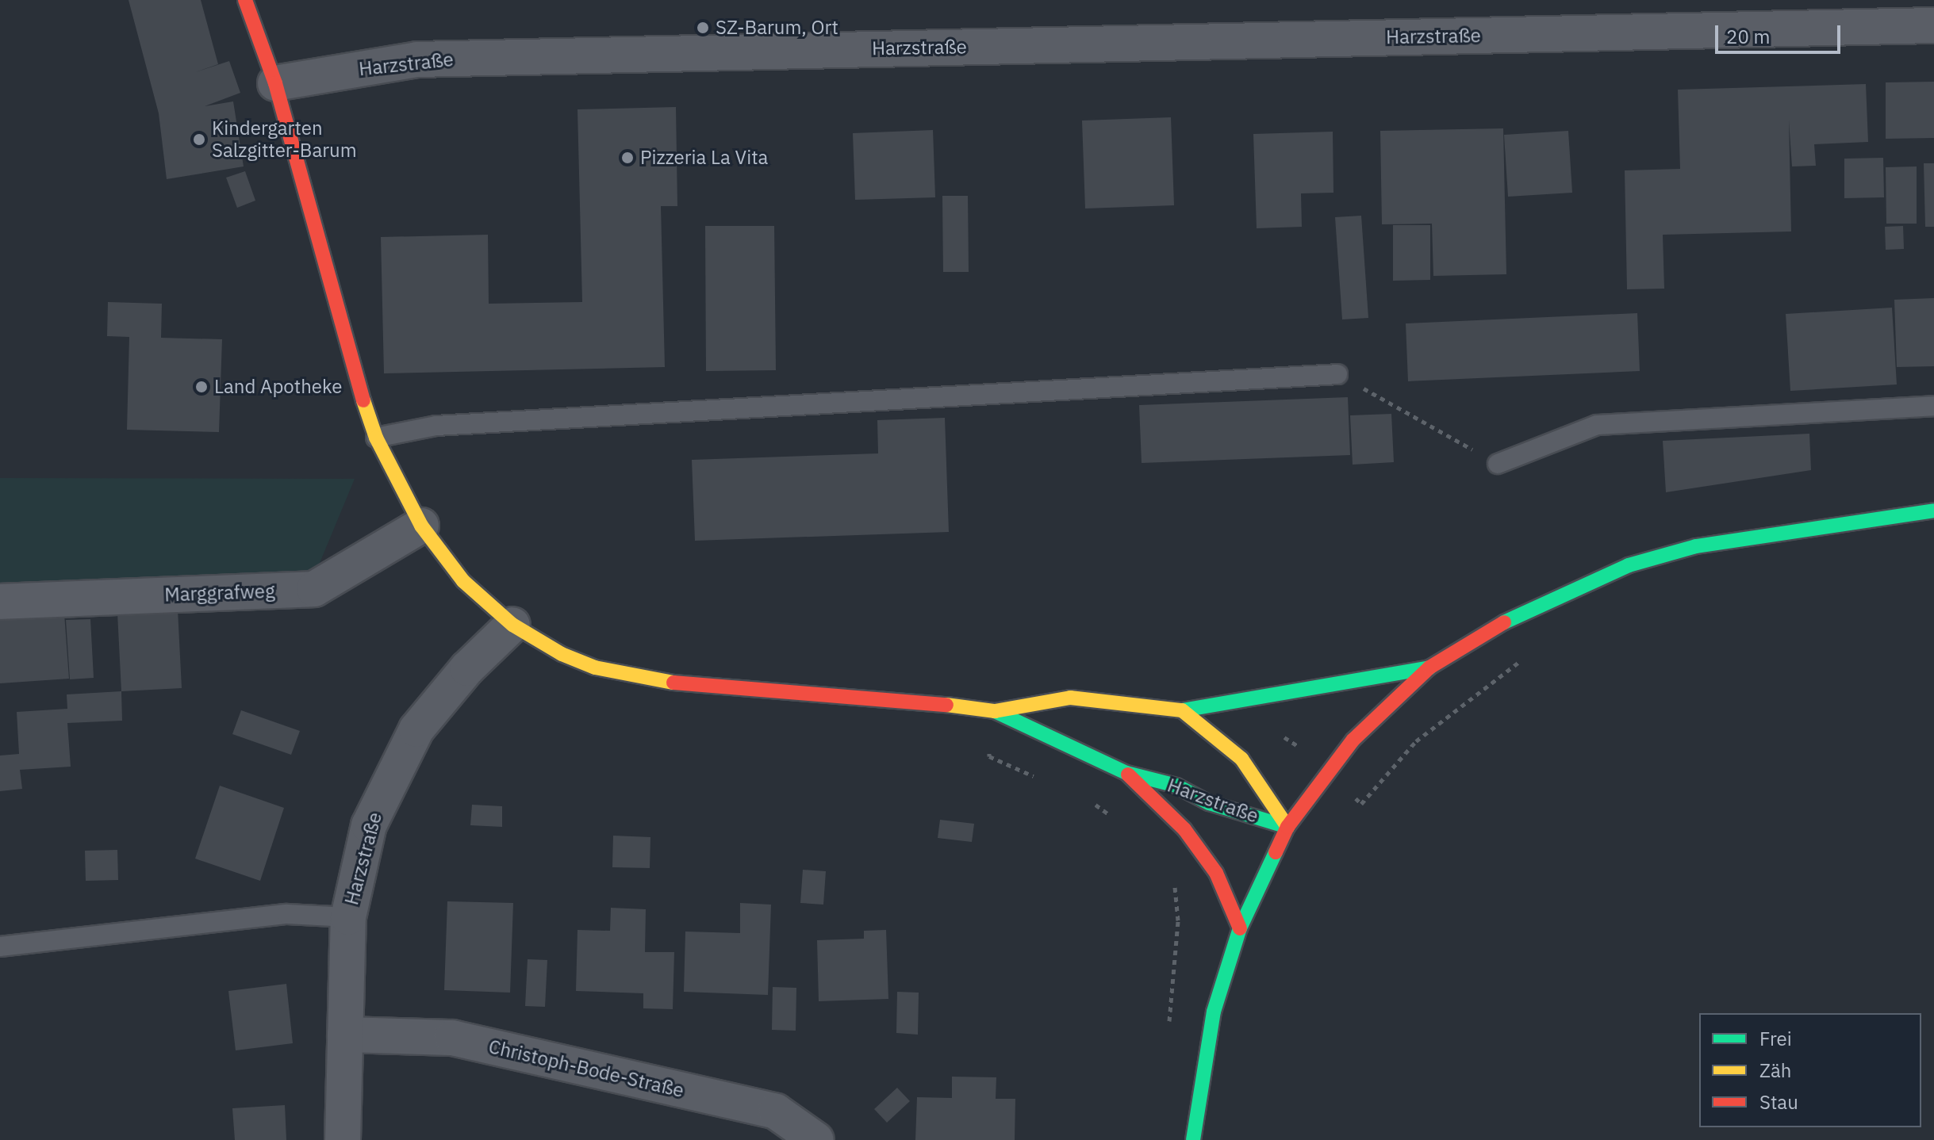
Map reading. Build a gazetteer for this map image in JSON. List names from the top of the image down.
{
  "streets": {
    "main road": ["Harzstraße"],
    "street": ["Marggrafweg", "Christoph-Bode-Straße"]
  },
  "crossings": [
    ["Harzstraße", "Marggrafweg"],
    ["Harzstraße", "Christoph-Bode-Straße"]
  ],
  "places": [
    "SZ-Barum, Ort",
    "Kindergarten Salzgitter-Barum",
    "Pizzeria La Vita",
    "Land Apotheke"
  ],
  "legend": ["Frei", "Zäh", "Stau"],
  "scale_bar": "20 m"
}
